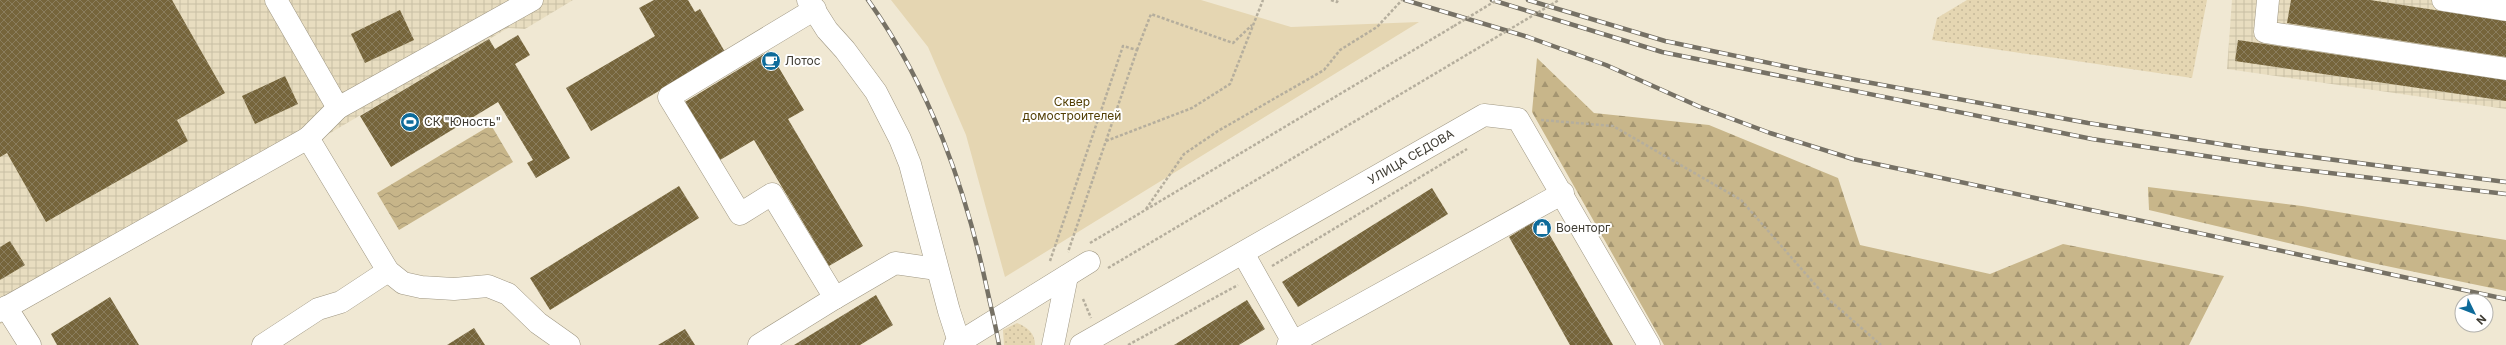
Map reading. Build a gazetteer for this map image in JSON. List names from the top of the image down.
{
  "streets": {
    "street": ["УЛИЦА СЕДОВА"]
  },
  "parks": ["Сквер домостроителей"],
  "places": {
    "cafe": ["Лотос"],
    "sports": ["СК \"Юность\""],
    "shop": ["Военторг"]
  },
  "north": "bottom right"
}
